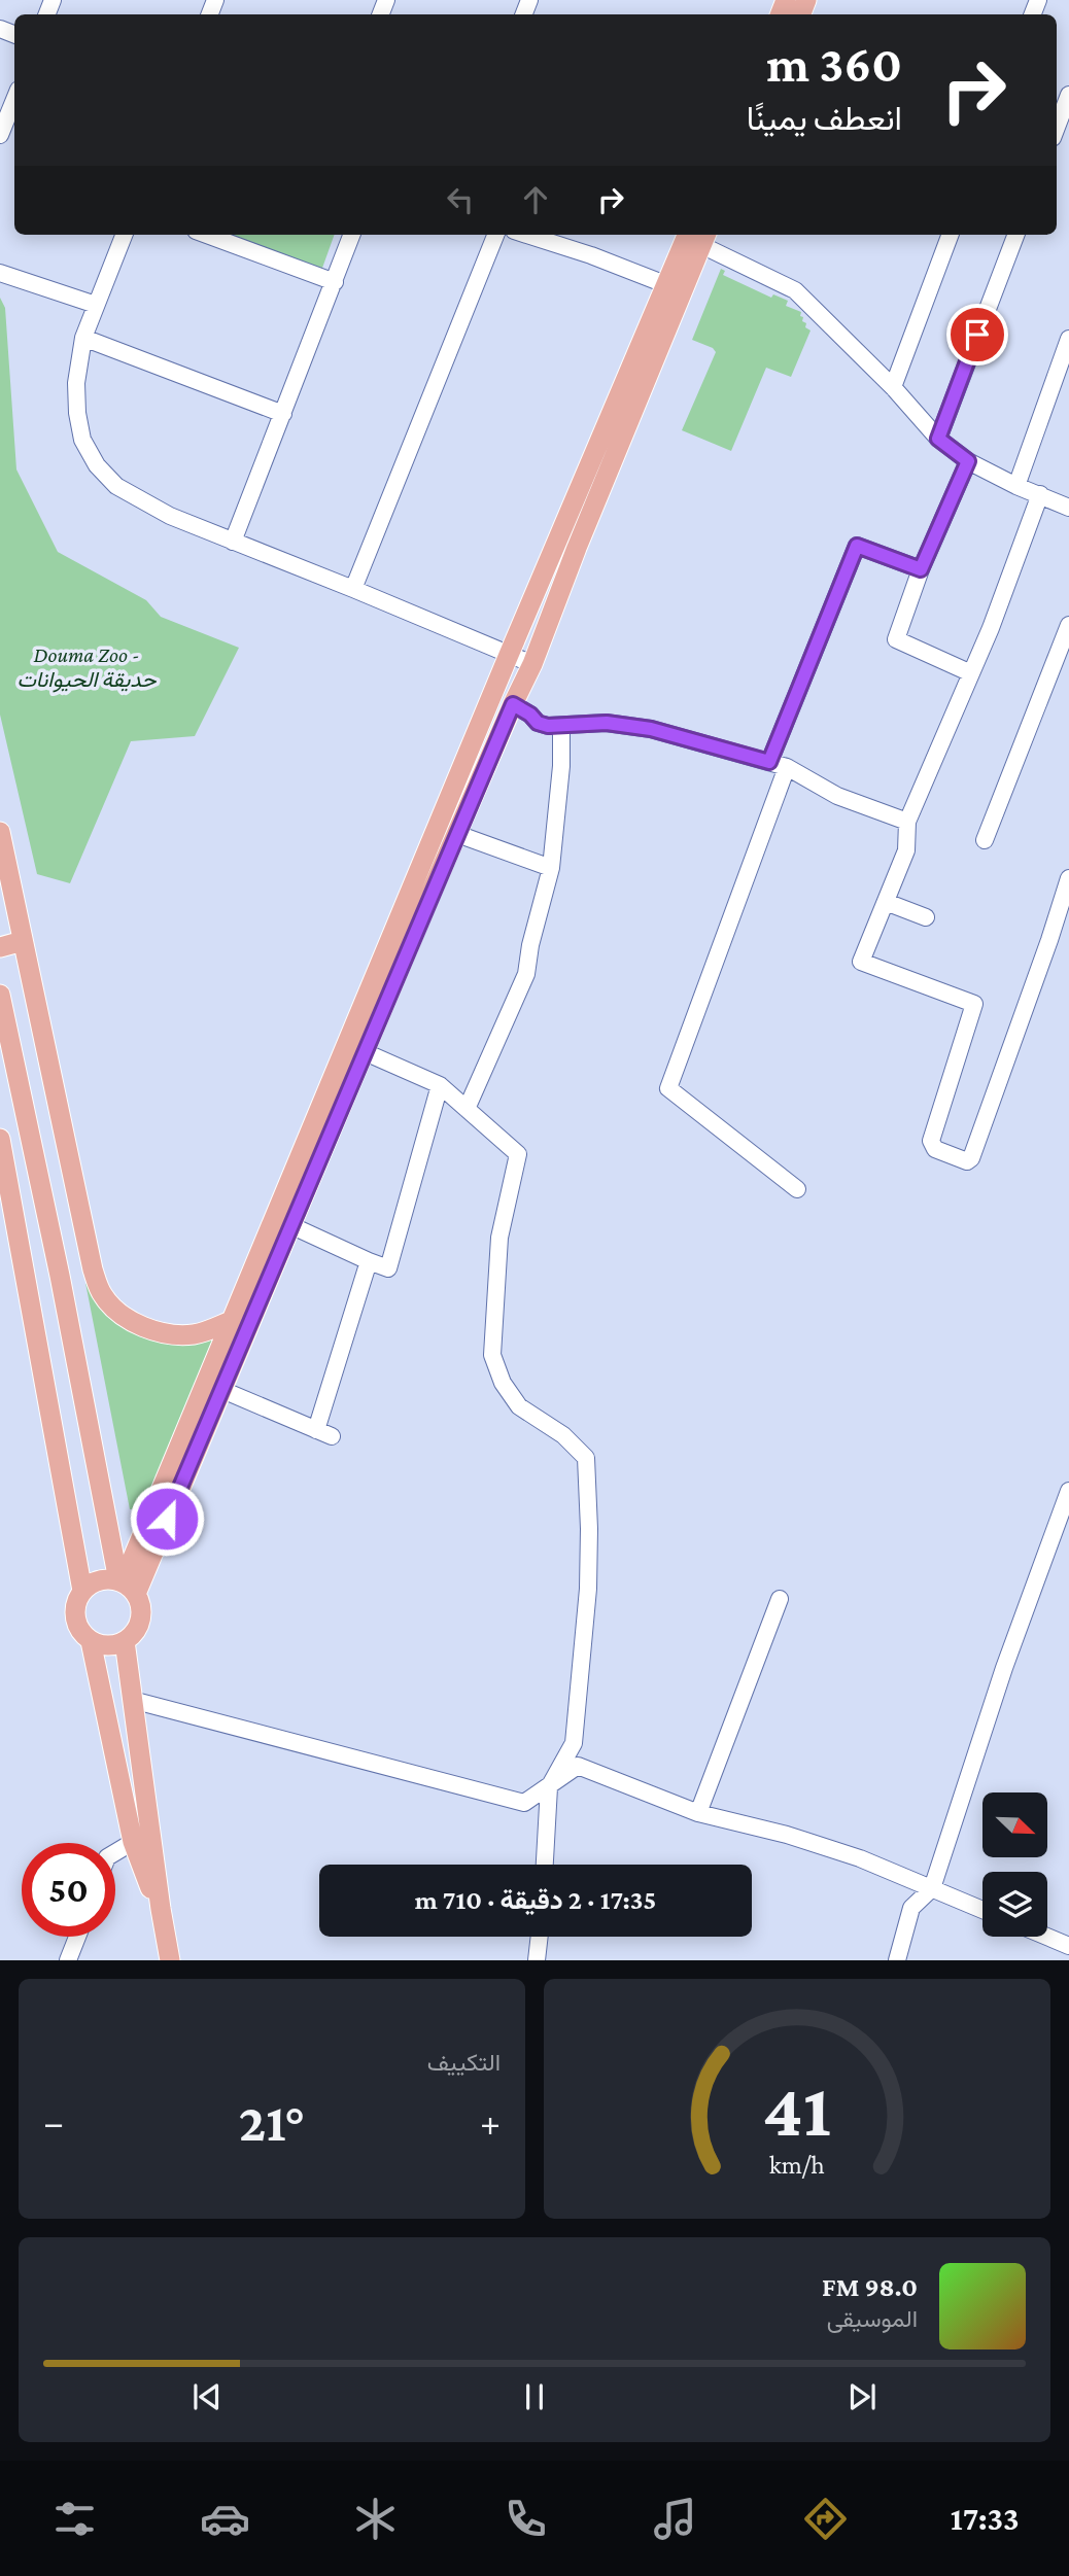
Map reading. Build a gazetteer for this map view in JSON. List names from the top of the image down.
{
  "parks": ["Douma Zoo - حديقة الحيوانات"],
  "north": "bottom right",
  "page": {
    "turn": ["360 m", "انعطف يمينًا"],
    "limit": "50",
    "trip": "17:35 · 2 دقيقة · 710 m",
    "tile": "التكييف",
    "heat": ["−", "21°", "+"],
    "song": ["98.0 FM", "الموسيقى"],
    "tabs": "17:33",
    "gauge": ["41", "km/h"]
  }
}
